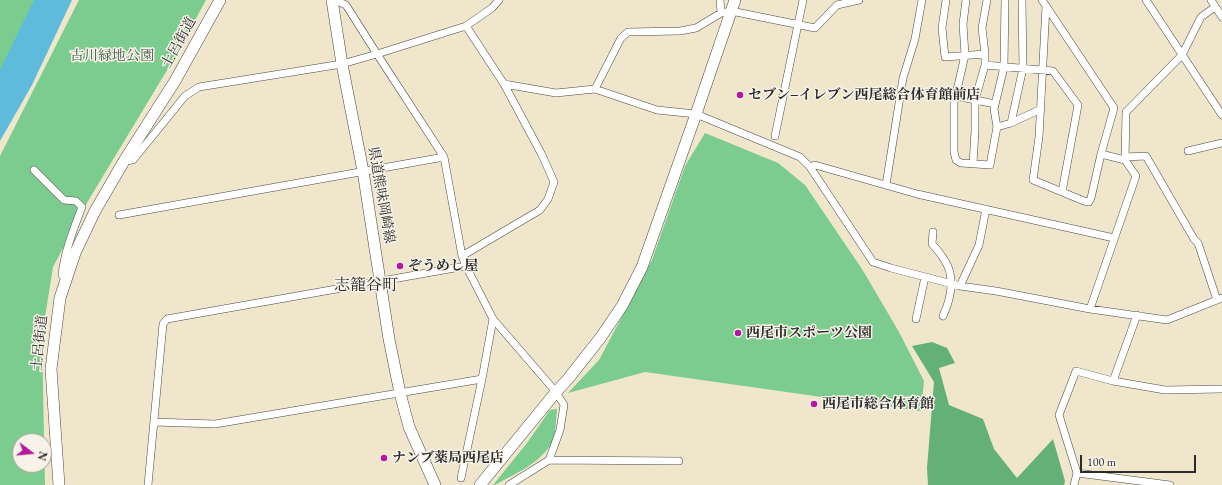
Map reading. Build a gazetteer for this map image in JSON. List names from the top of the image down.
{
  "streets": {
    "street": ["土呂街道", "県道熊味岡崎線"]
  },
  "districts": ["志籠谷町"],
  "parks": ["古川緑地公園"],
  "places": [
    "セブン−イレブン西尾総合体育館前店",
    "ぞうめし屋",
    "西尾市スポーツ公園",
    "西尾市総合体育館",
    "ナンブ薬局西尾店"
  ],
  "scale_bar": "100 m",
  "north": "right"
}
